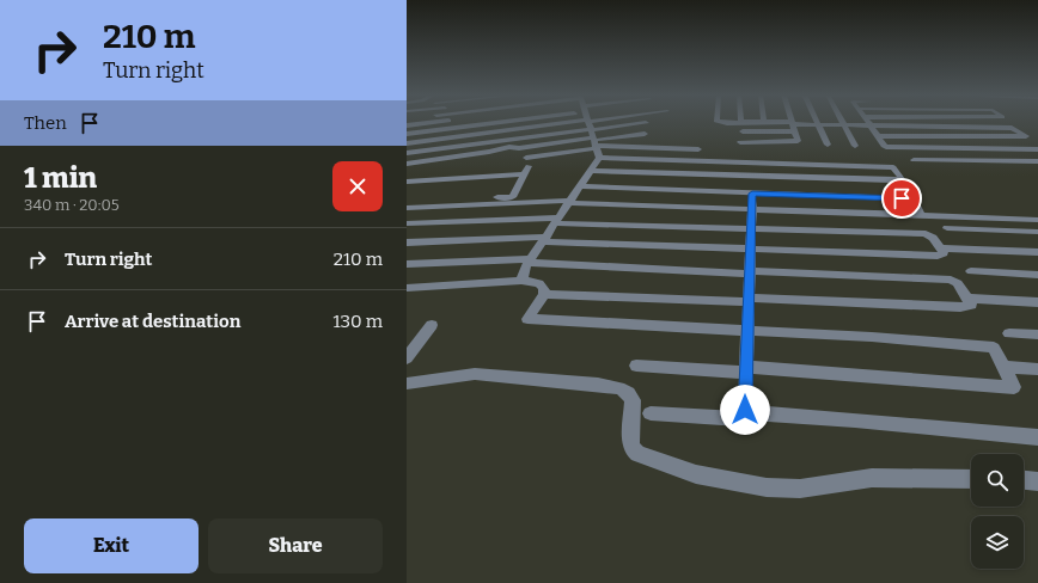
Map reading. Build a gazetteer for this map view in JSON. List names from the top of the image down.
{
  "page": {
    "turn": ["210 m", "Turn right"],
    "then": "Then",
    "heading": ["1 min", "340 m · 20:05"],
    "list": [
      {
        "name": "Turn right",
        "value": "210 m"
      },
      {
        "name": "Arrive at destination",
        "value": "130 m"
      }
    ],
    "buttons": ["Exit", "Share"]
  }
}
